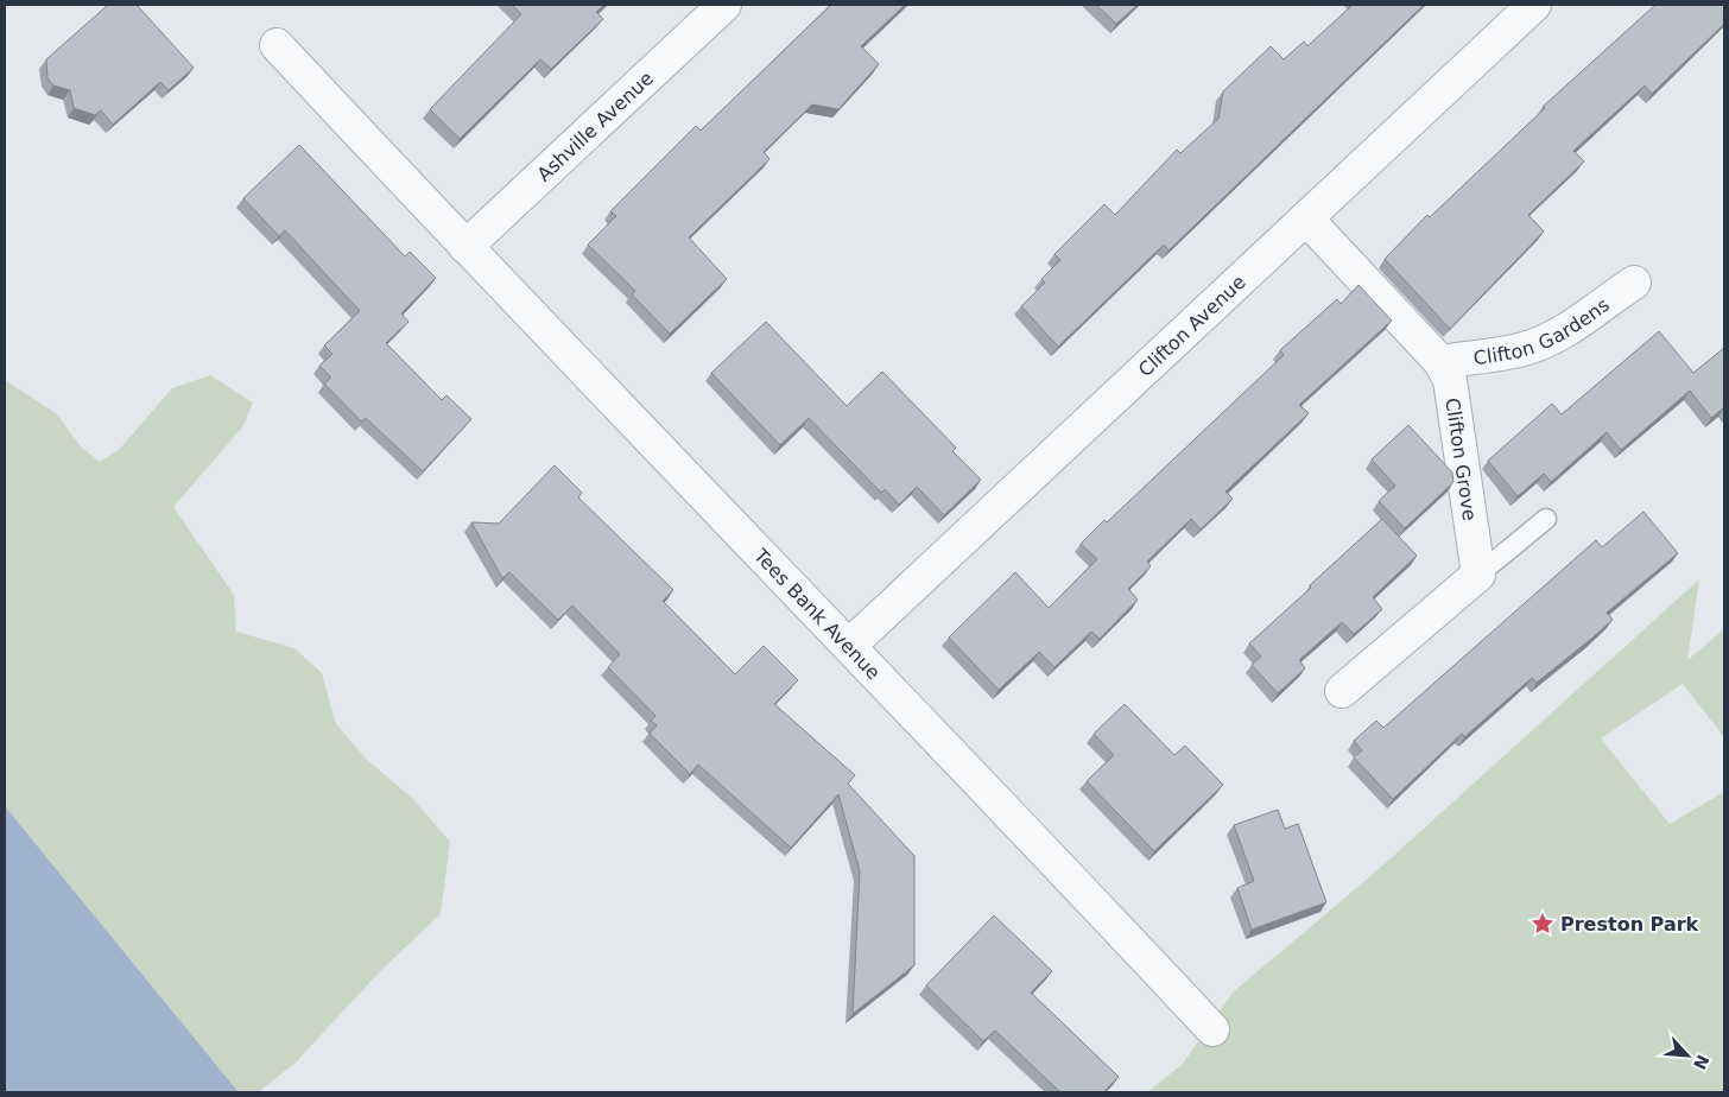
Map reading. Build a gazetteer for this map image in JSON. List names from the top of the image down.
{
  "streets": {
    "street": [
      "Ashville Avenue",
      "Clifton Avenue",
      "Clifton Gardens",
      "Clifton Grove",
      "Tees Bank Avenue"
    ]
  },
  "crossings": [
    ["Ashville Avenue", "Tees Bank Avenue"],
    ["Clifton Avenue", "Clifton Grove"],
    ["Clifton Avenue", "Tees Bank Avenue"],
    ["Clifton Gardens", "Clifton Grove"]
  ],
  "places": {
    "place": ["Preston Park"]
  },
  "north": "bottom right"
}
